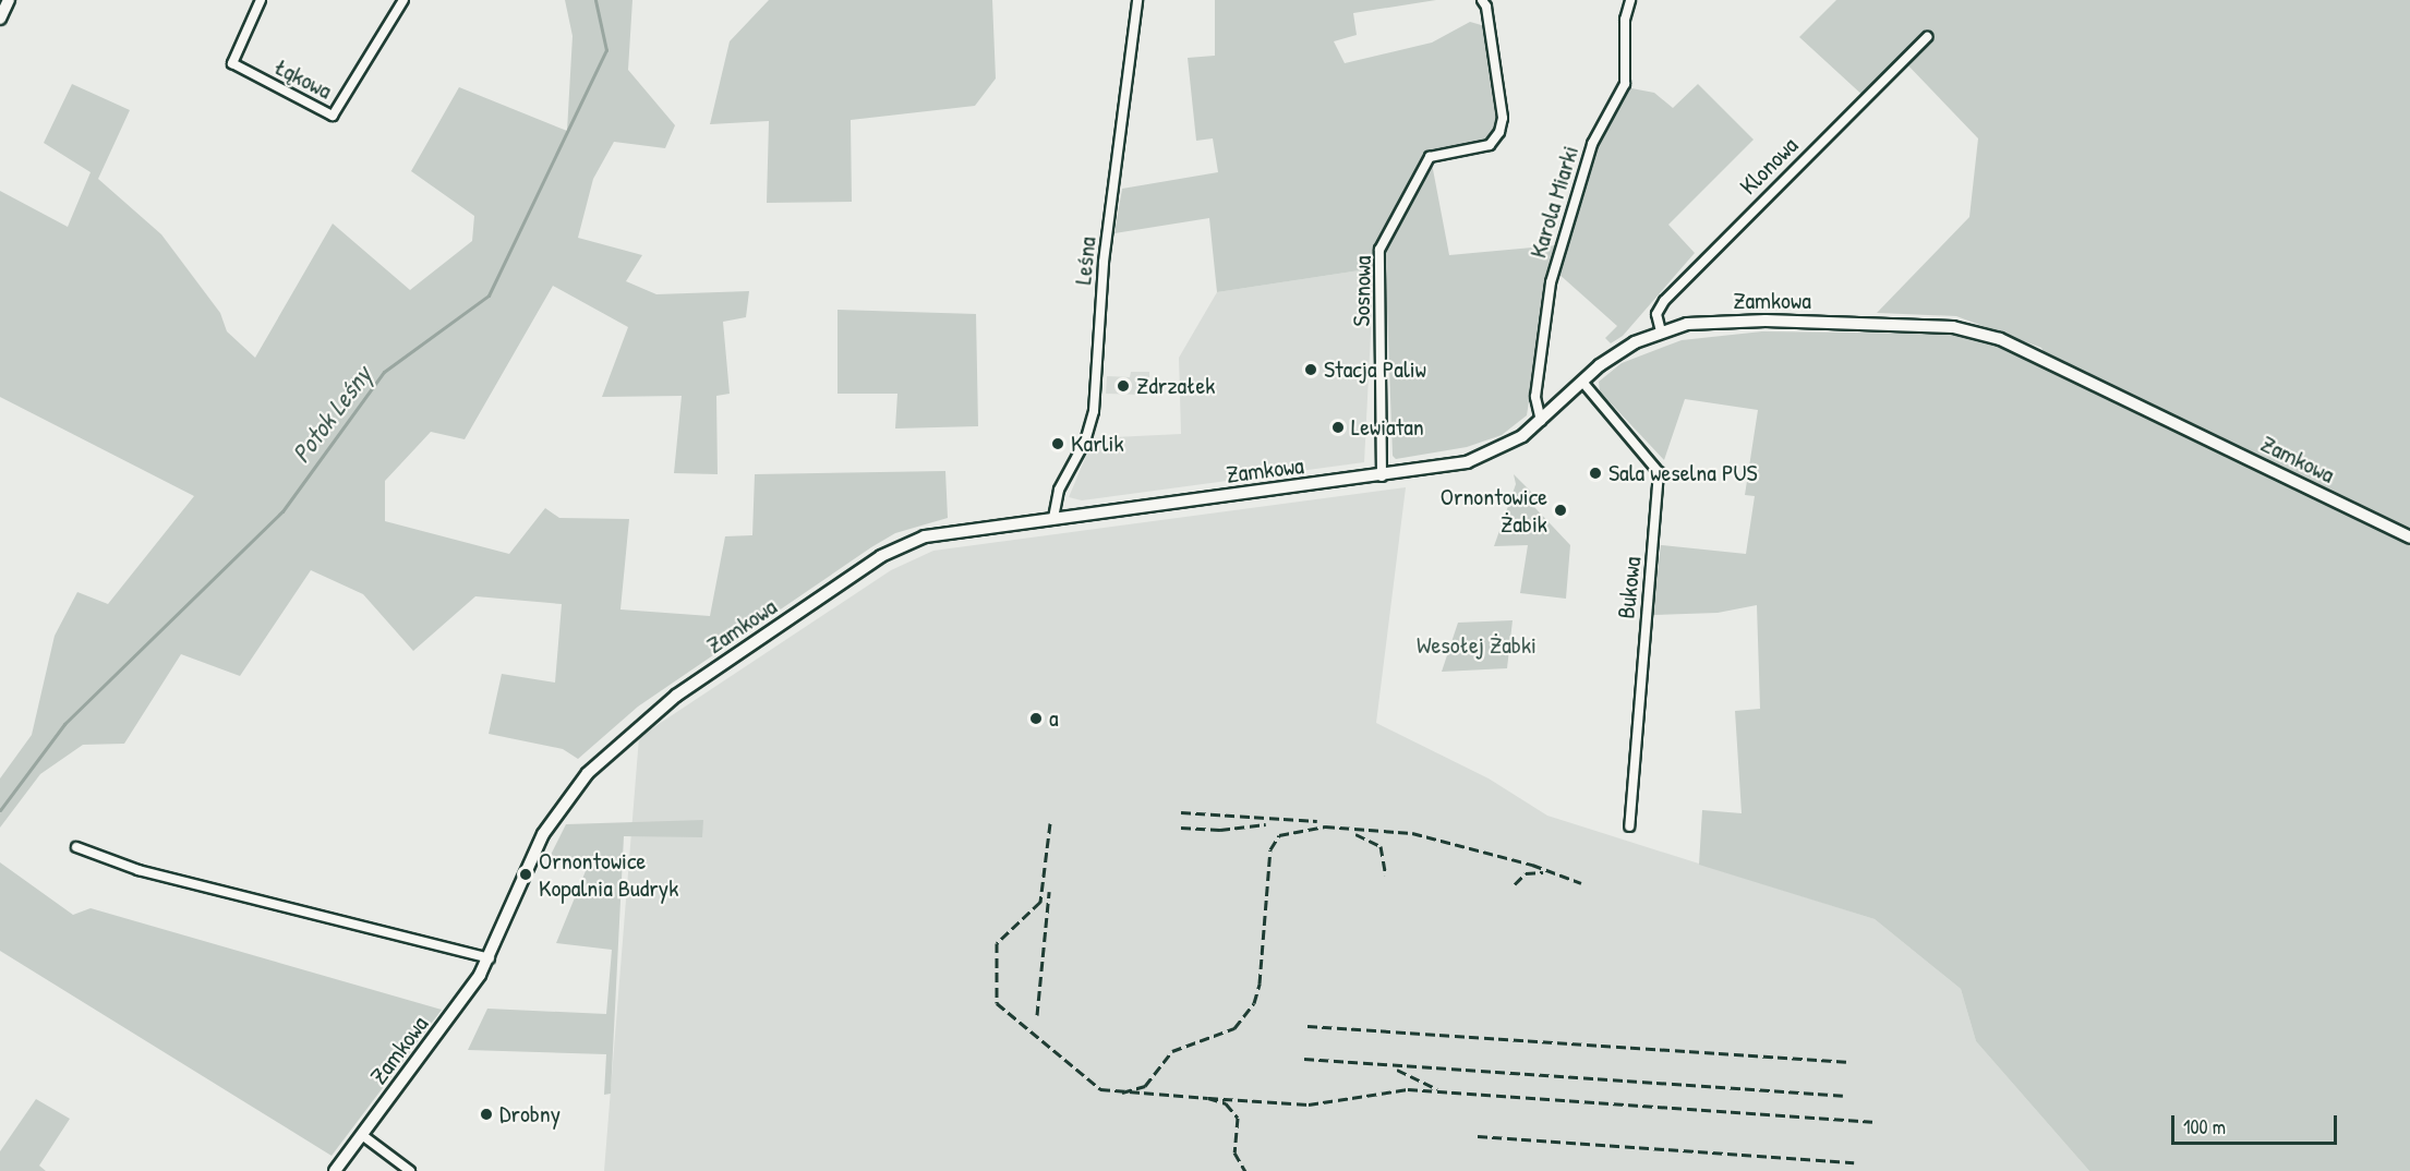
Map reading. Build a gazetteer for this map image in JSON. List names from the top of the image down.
{
  "streets": {
    "street": [
      "Łąkowa",
      "Klonowa",
      "Karola Miarki",
      "Leśna",
      "Sosnowa",
      "Zamkowa",
      "Bukowa"
    ]
  },
  "crossings": [
    ["Klonowa", "Zamkowa"],
    ["Karola Miarki", "Zamkowa"],
    ["Leśna", "Zamkowa"],
    ["Sosnowa", "Zamkowa"],
    ["Zamkowa", "Bukowa"]
  ],
  "water": ["Potok Leśny"],
  "parks": ["Wesołej Żabki"],
  "places": [
    "Stacja Paliw",
    "Zdrzałek",
    "Lewiatan",
    "Karlik",
    "Sala weselna PUS",
    "Ornontowice Żabik",
    "a",
    "Ornontowice Kopalnia Budryk",
    "Drobny"
  ],
  "scale_bar": "100 m"
}
